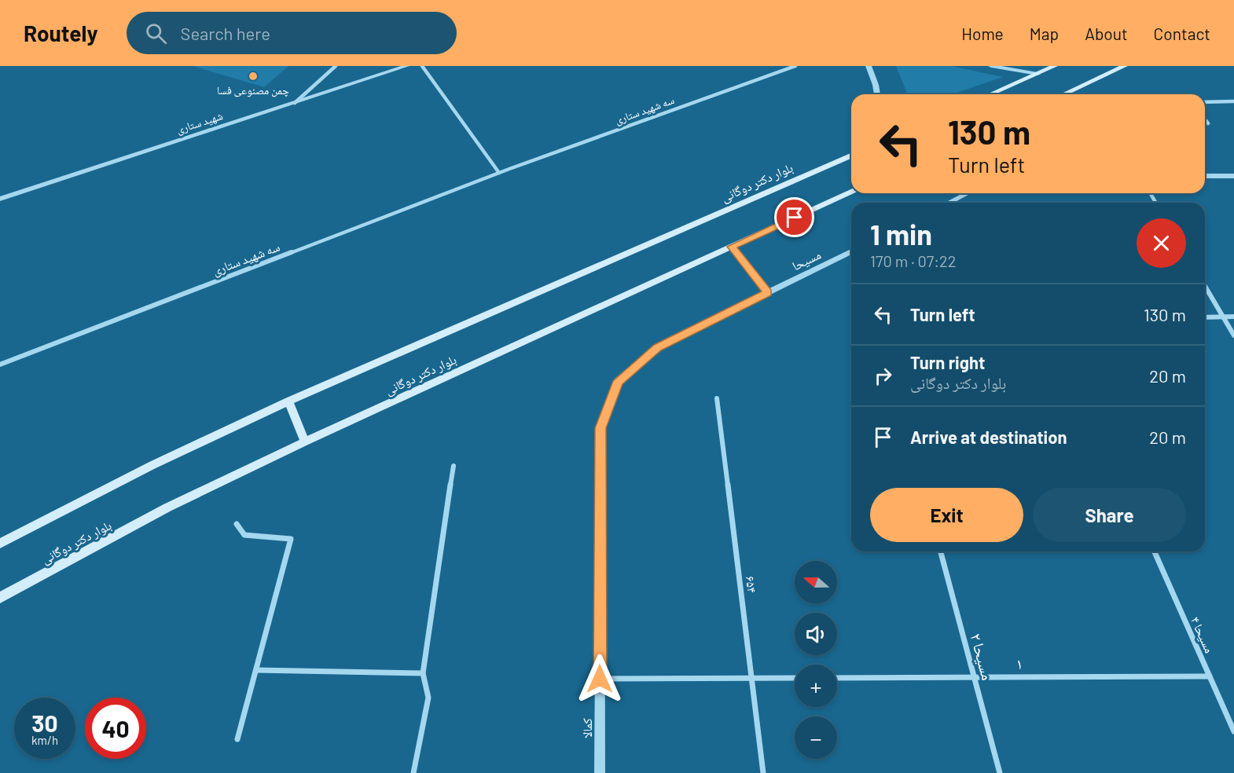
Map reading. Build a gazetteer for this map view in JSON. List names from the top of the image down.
{
  "streets": {
    "main road": ["بلوار دکتر دوگانی"],
    "street": [
      "سه شهید ستاری",
      "شهید ستاری",
      "مسیحا",
      "۶۵۴",
      "مسيحا ۴",
      "مسيحا ۲",
      "۱",
      "کمالا"
    ]
  },
  "crossings": [
    ["مسیحا", "کمالا"],
    ["مسيحا ۴", "۱"],
    ["مسيحا ۲", "۱"]
  ],
  "places": ["چمن مصنوعی فسا"],
  "north": "left",
  "page": {
    "header": "Routely",
    "search": "Search here",
    "nav": [
      "Home",
      "Map",
      "About",
      "Contact"
    ],
    "turn": ["130 m", "Turn left"],
    "heading": ["1 min", "170 m · 07:22"],
    "list": [
      {
        "name": "Turn left",
        "value": "130 m"
      },
      {
        "name": "Turn right",
        "note": "بلوار دکتر دوگانی",
        "value": "20 m"
      },
      {
        "name": "Arrive at destination",
        "value": "20 m"
      }
    ],
    "buttons": ["Exit", "Share"],
    "map_buttons": ["+", "−"],
    "speed": "30 km/h",
    "limit": "40"
  }
}
